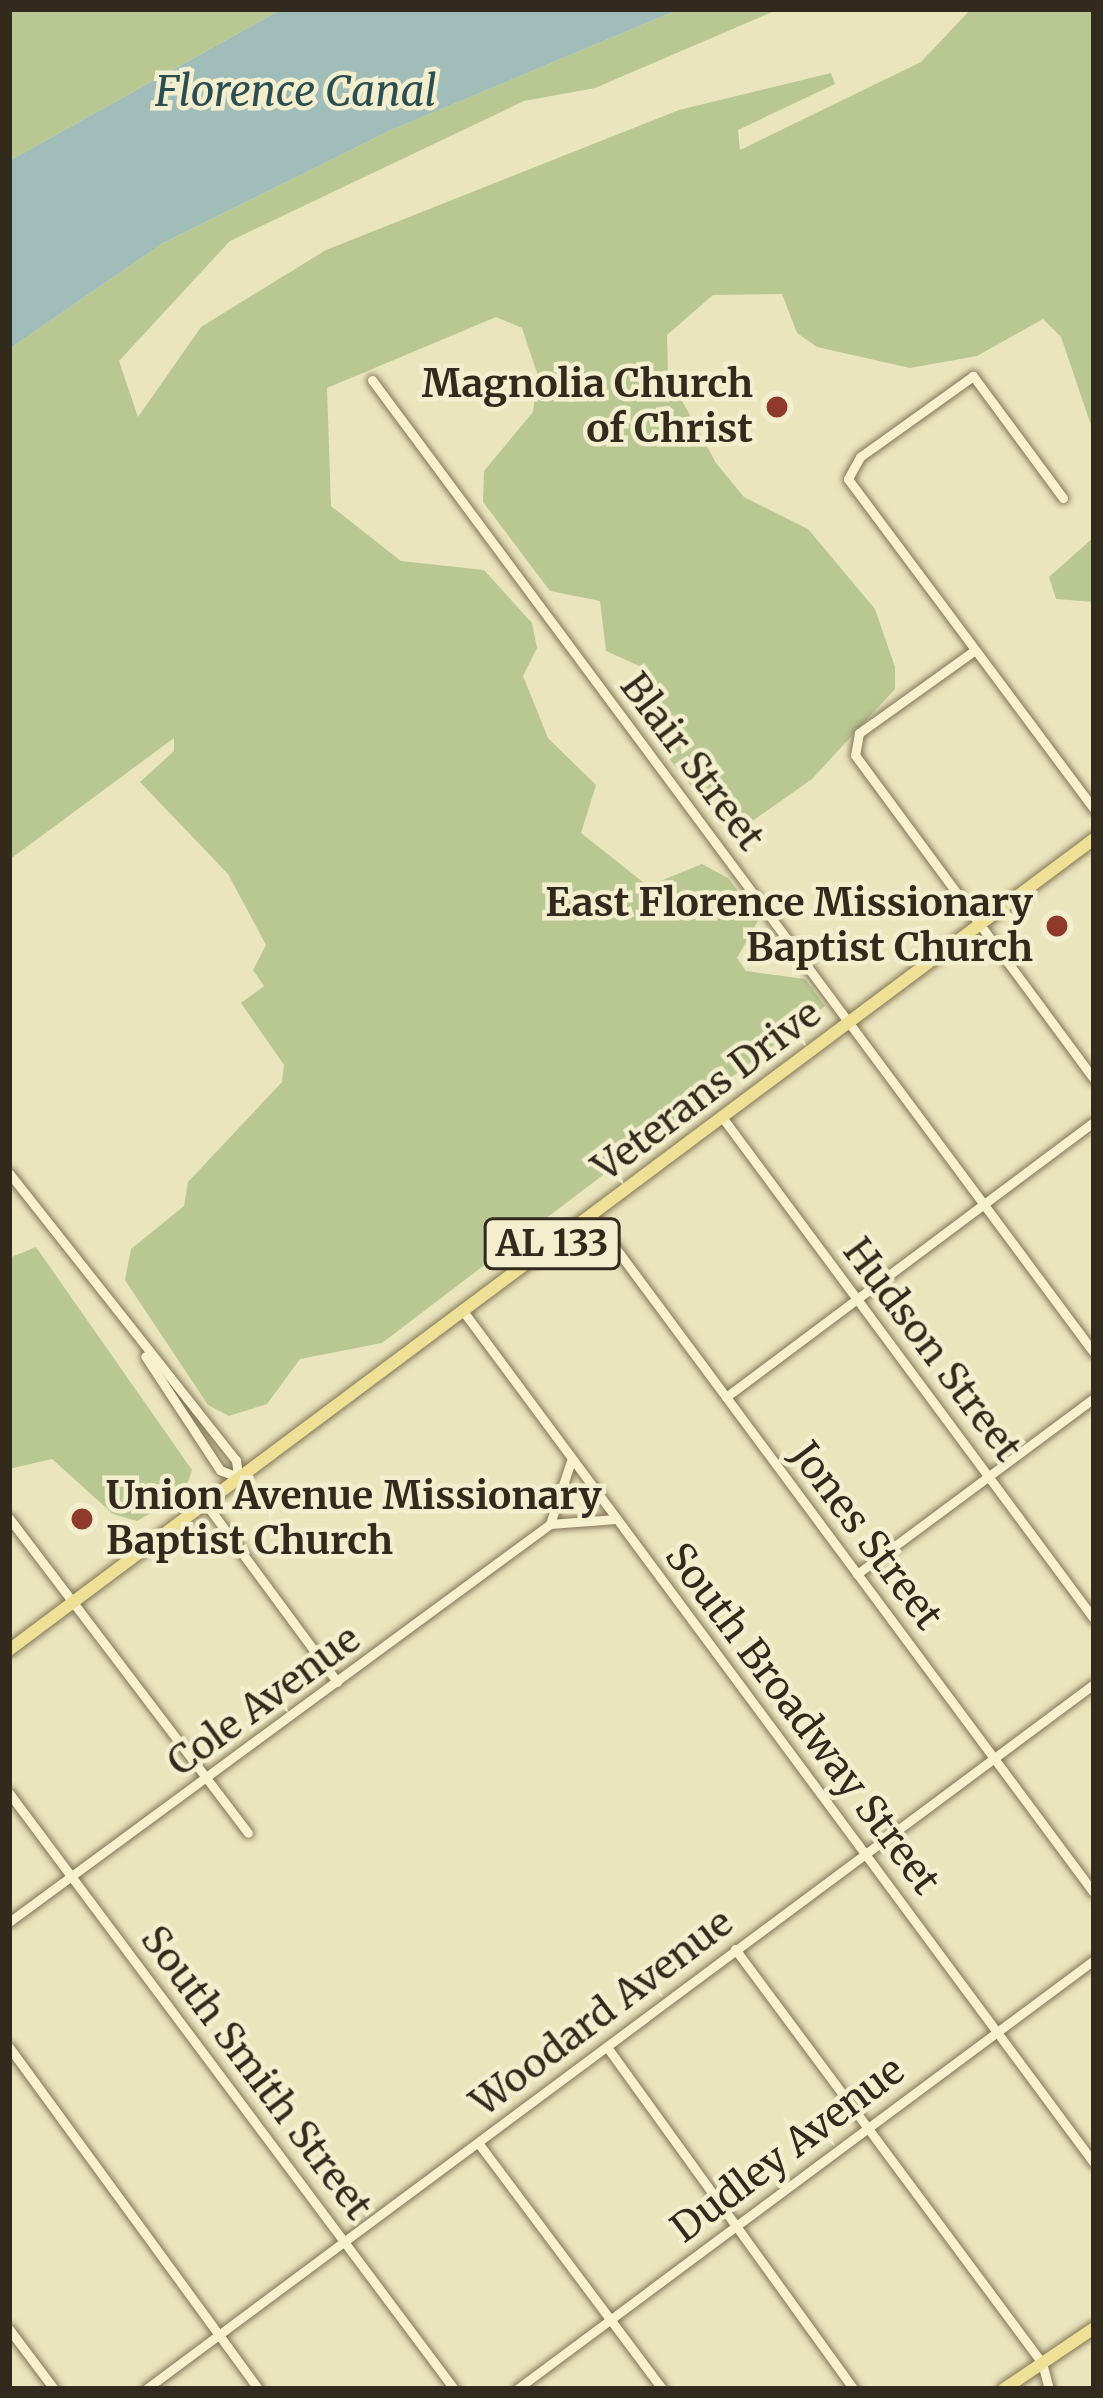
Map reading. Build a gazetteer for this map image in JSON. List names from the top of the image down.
{
  "streets": {
    "main road": ["Veterans Drive", "AL 133"],
    "street": [
      "Blair Street",
      "Hudson Street",
      "Jones Street",
      "Cole Avenue",
      "South Broadway Street",
      "Woodard Avenue",
      "South Smith Street",
      "Dudley Avenue"
    ]
  },
  "crossings": [
    ["Blair Street", "Veterans Drive"],
    ["Veterans Drive", "Hudson Street"],
    ["Veterans Drive", "Jones Street"],
    ["Veterans Drive", "South Broadway Street"],
    ["Jones Street", "Woodard Avenue"],
    ["Cole Avenue", "South Smith Street"],
    ["South Broadway Street", "Woodard Avenue"],
    ["South Broadway Street", "Dudley Avenue"],
    ["Woodard Avenue", "South Smith Street"]
  ],
  "water": ["Florence Canal"],
  "places": ["Magnolia Church of Christ", "East Florence Missionary Baptist Church", "Union Avenue Missionary Baptist Church"]
}
